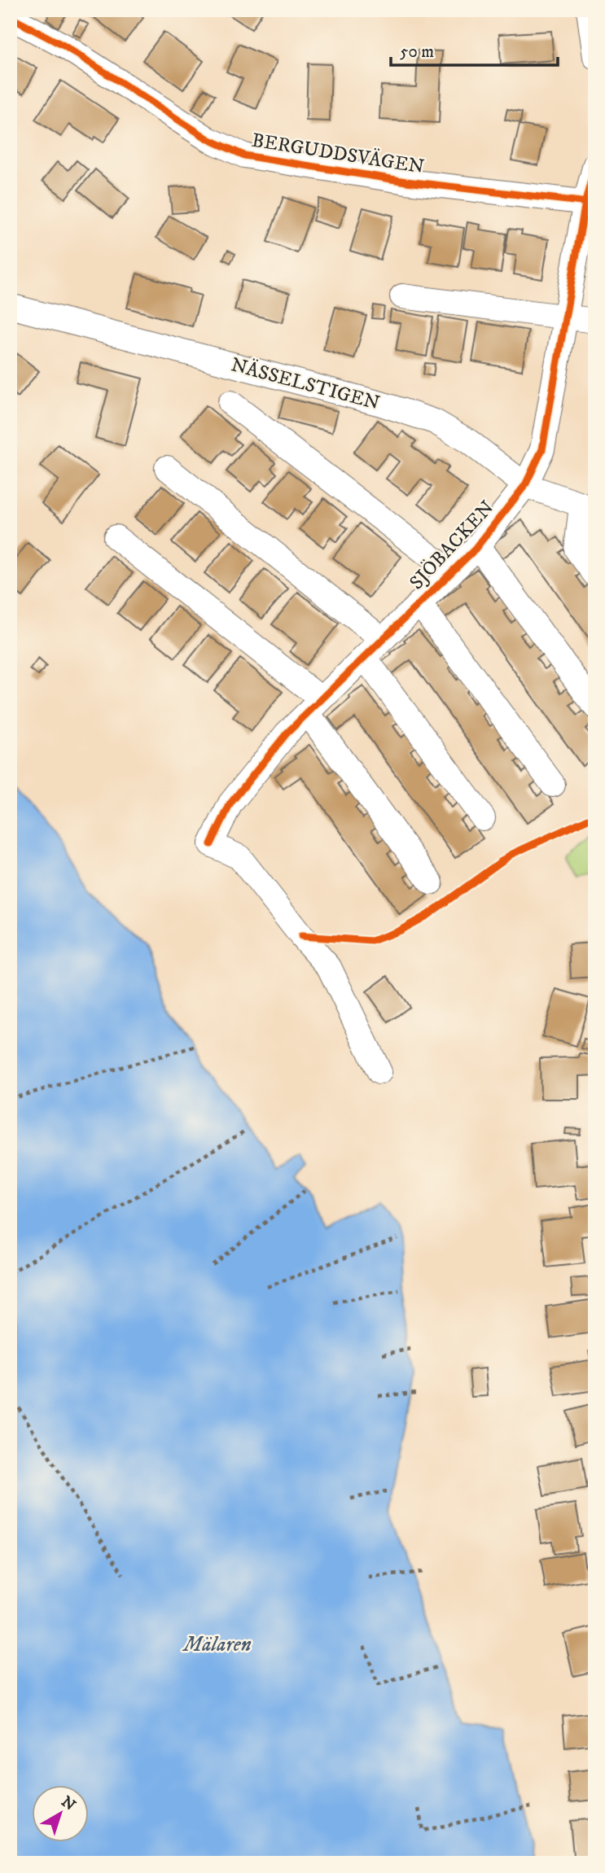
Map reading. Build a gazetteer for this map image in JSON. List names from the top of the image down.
{
  "streets": {
    "street": ["BERGUDDSVÄGEN", "NÄSSELSTIGEN", "SJÖBACKEN"]
  },
  "crossings": [
    ["BERGUDDSVÄGEN", "SJÖBACKEN"],
    ["NÄSSELSTIGEN", "SJÖBACKEN"]
  ],
  "water": ["Mälaren"],
  "scale_bar": "50 m",
  "north": "top right"
}
